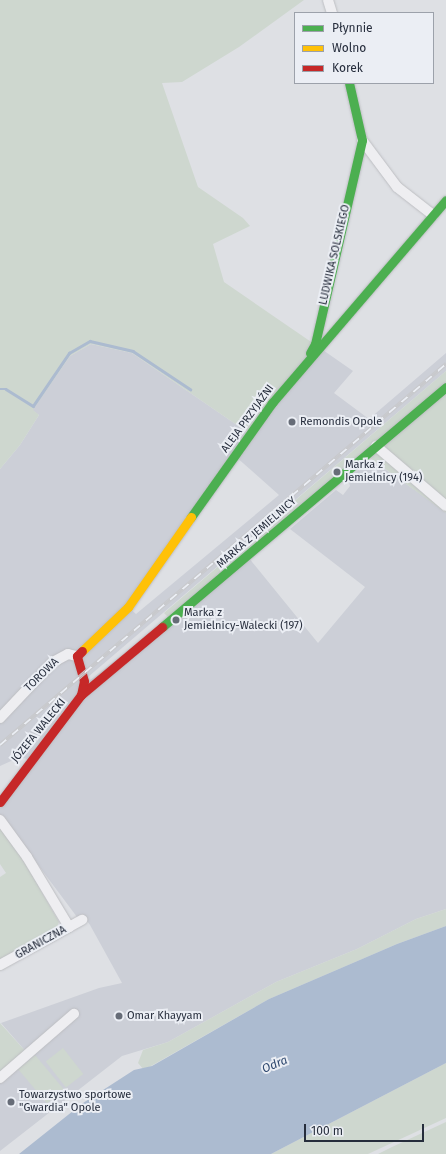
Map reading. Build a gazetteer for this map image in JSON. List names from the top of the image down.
{
  "streets": {
    "street": [
      "LUDWIKA SOLSKIEGO",
      "ALEJA PRZYJAŹNI",
      "MARKA Z JEMIELNICY",
      "TOROWA",
      "JÓZEFA WALECKI",
      "GRANICZNA"
    ]
  },
  "crossings": [
    ["LUDWIKA SOLSKIEGO", "ALEJA PRZYJAŹNI"],
    ["ALEJA PRZYJAŹNI", "TOROWA"],
    ["MARKA Z JEMIELNICY", "JÓZEFA WALECKI"]
  ],
  "water": ["Odra"],
  "places": [
    "Remondis Opole",
    "Marka z Jemielnicy (194)",
    "Marka z Jemielnicy-Walecki (197)",
    "Omar Khayyam",
    "Towarzystwo sportowe \"Gwardia\" Opole"
  ],
  "legend": ["Płynnie", "Wolno", "Korek"],
  "scale_bar": "100 m"
}
